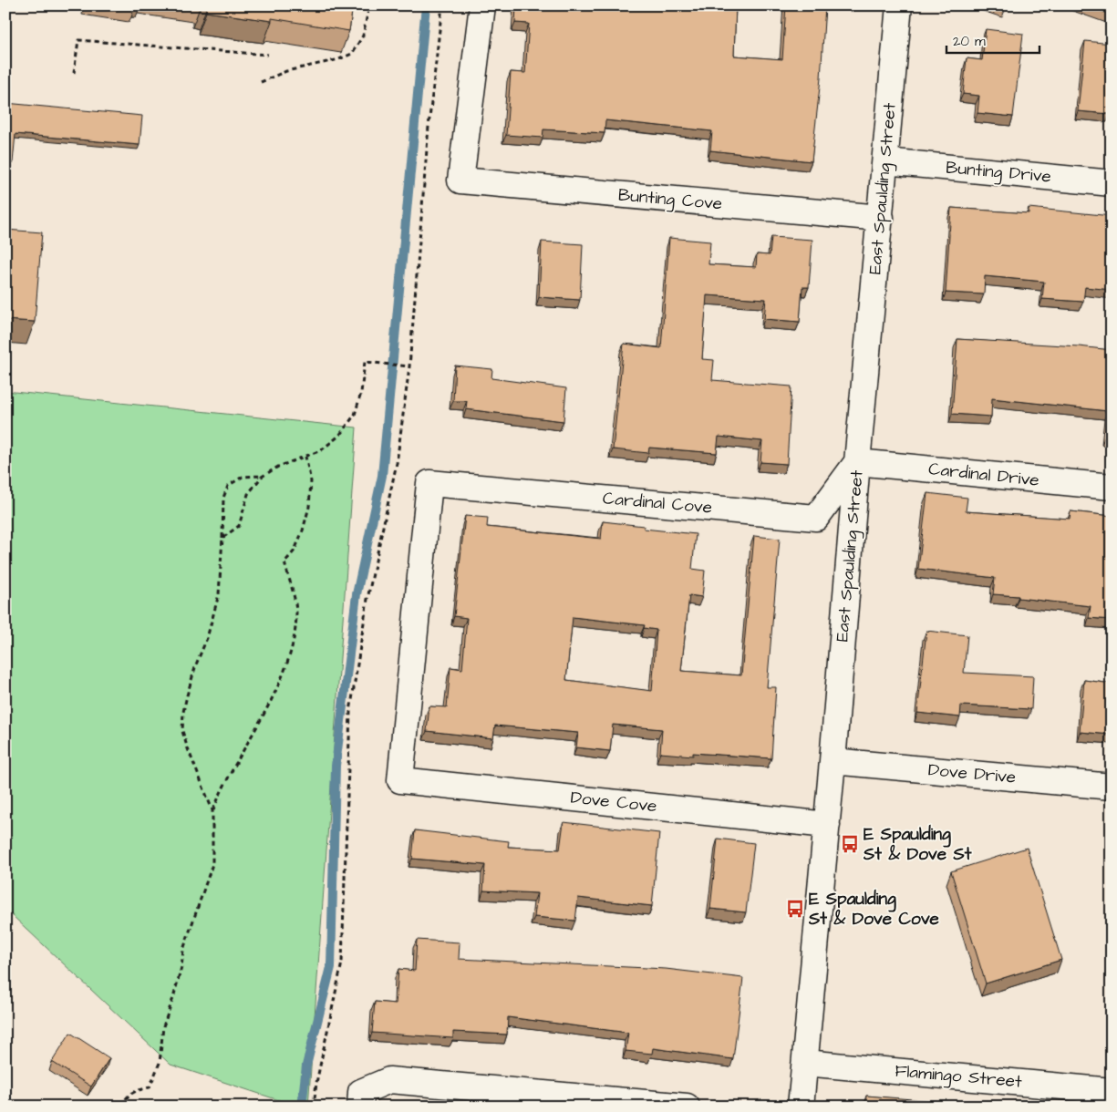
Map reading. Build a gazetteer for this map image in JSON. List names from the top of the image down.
{
  "streets": {
    "street": [
      "Bunting Drive",
      "East Spaulding Street",
      "Bunting Cove",
      "Cardinal Drive",
      "Cardinal Cove",
      "Dove Drive",
      "Dove Cove",
      "Flamingo Street"
    ]
  },
  "crossings": [
    ["Bunting Drive", "East Spaulding Street"],
    ["East Spaulding Street", "Bunting Cove"],
    ["East Spaulding Street", "Cardinal Drive"],
    ["East Spaulding Street", "Cardinal Cove"],
    ["East Spaulding Street", "Dove Drive"],
    ["East Spaulding Street", "Dove Cove"],
    ["East Spaulding Street", "Flamingo Street"],
    ["Cardinal Drive", "Cardinal Cove"],
    ["Cardinal Cove", "Dove Cove"]
  ],
  "places": {
    "bus stop": ["E Spaulding St & Dove St", "E Spaulding St & Dove Cove"]
  },
  "scale_bar": "20 m"
}
